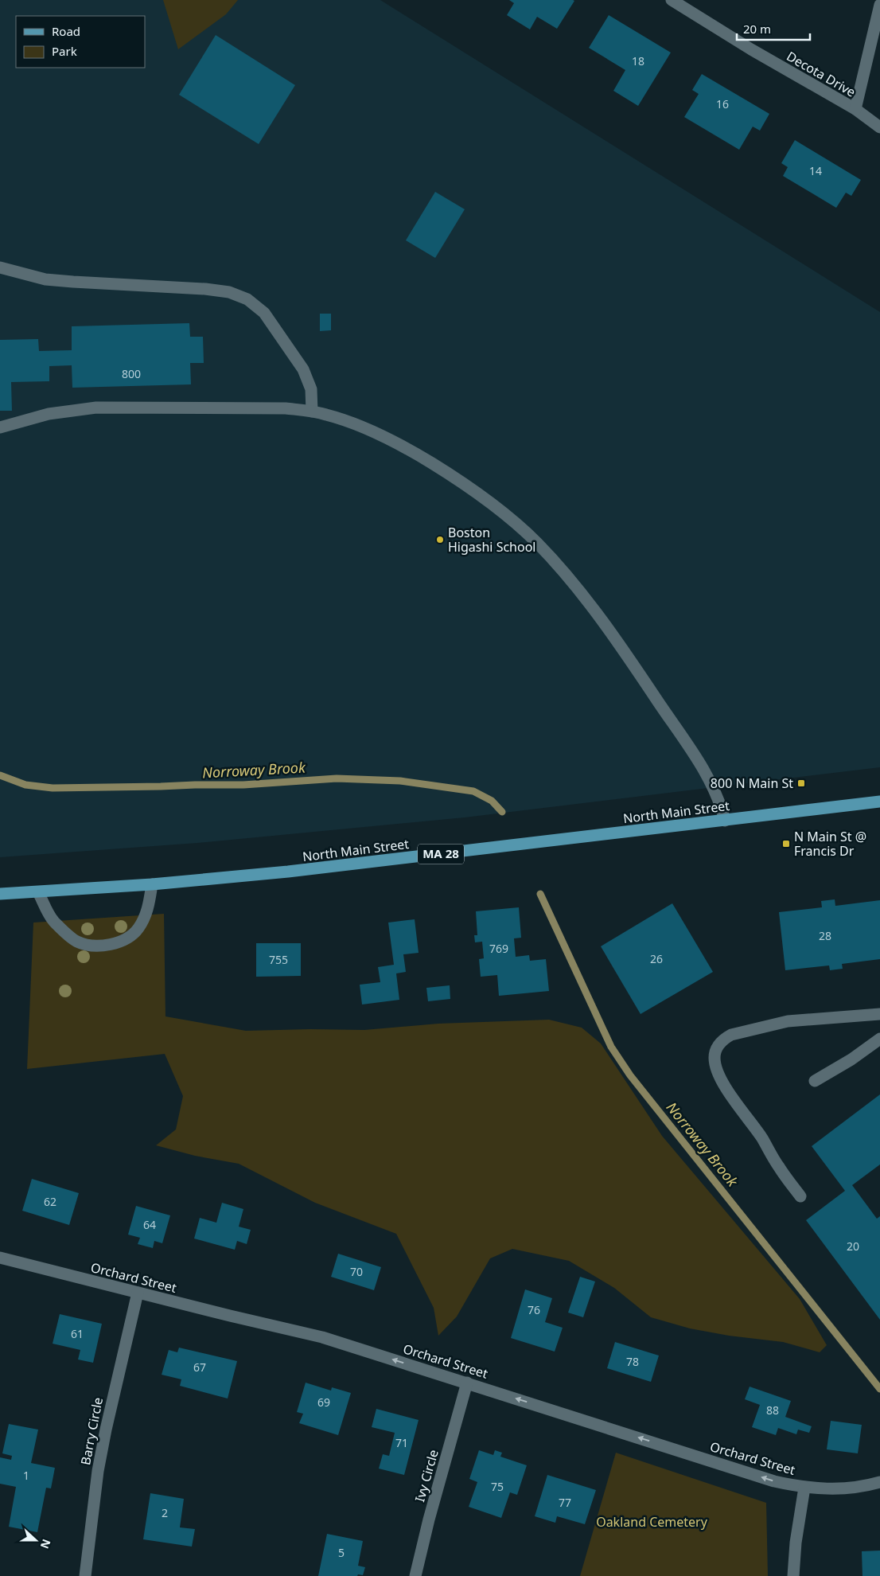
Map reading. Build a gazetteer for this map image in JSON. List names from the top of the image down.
{
  "streets": {
    "main road": ["North Main Street", "MA 28"],
    "street": [
      "Decota Drive",
      "Orchard Street",
      "Barry Circle",
      "Ivy Circle"
    ]
  },
  "crossings": [
    ["Orchard Street", "Barry Circle"],
    ["Orchard Street", "Ivy Circle"]
  ],
  "one_way": ["Orchard Street"],
  "water": ["Norroway Brook"],
  "parks": ["Oakland Cemetery"],
  "places": {
    "other": ["Boston Higashi School"],
    "transit": ["800 N Main St", "N Main St @ Francis Dr"]
  },
  "house_numbers": [
    "18",
    "16",
    "14",
    "800",
    "28",
    "769",
    "26",
    "755",
    "62",
    "64",
    "20",
    "70",
    "76",
    "61",
    "78",
    "67",
    "69",
    "88",
    "71",
    "1",
    "75",
    "77",
    "2",
    "5"
  ],
  "legend": ["Road", "Park"],
  "scale_bar": "20 m",
  "north": "right"
}
